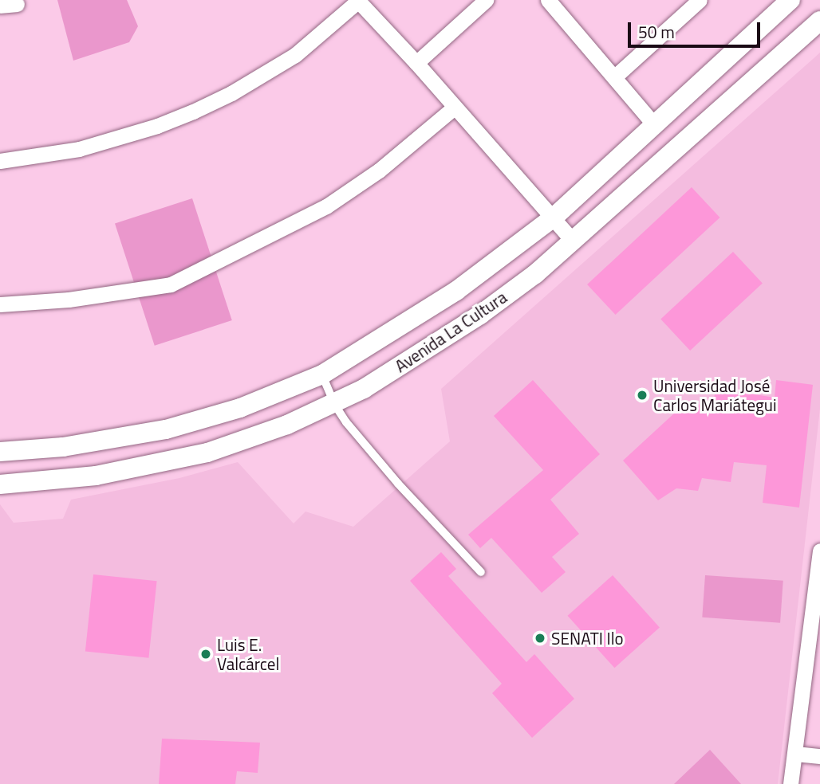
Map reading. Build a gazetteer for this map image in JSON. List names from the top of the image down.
{
  "streets": {
    "street": ["Avenida La Cultura"]
  },
  "places": ["Universidad José Carlos Mariátegui", "SENATI Ilo", "Luis E. Valcárcel"],
  "scale_bar": "50 m"
}
